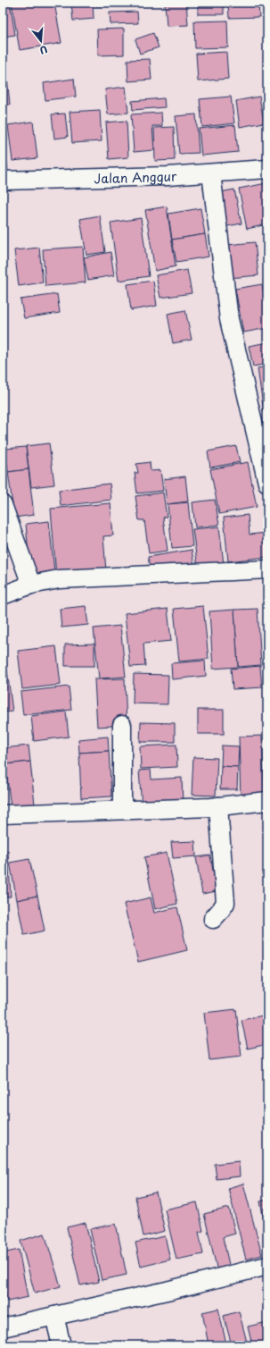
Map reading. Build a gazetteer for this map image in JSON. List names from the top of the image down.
{
  "streets": {
    "street": ["Jalan Anggur"]
  },
  "north": "bottom"
}
